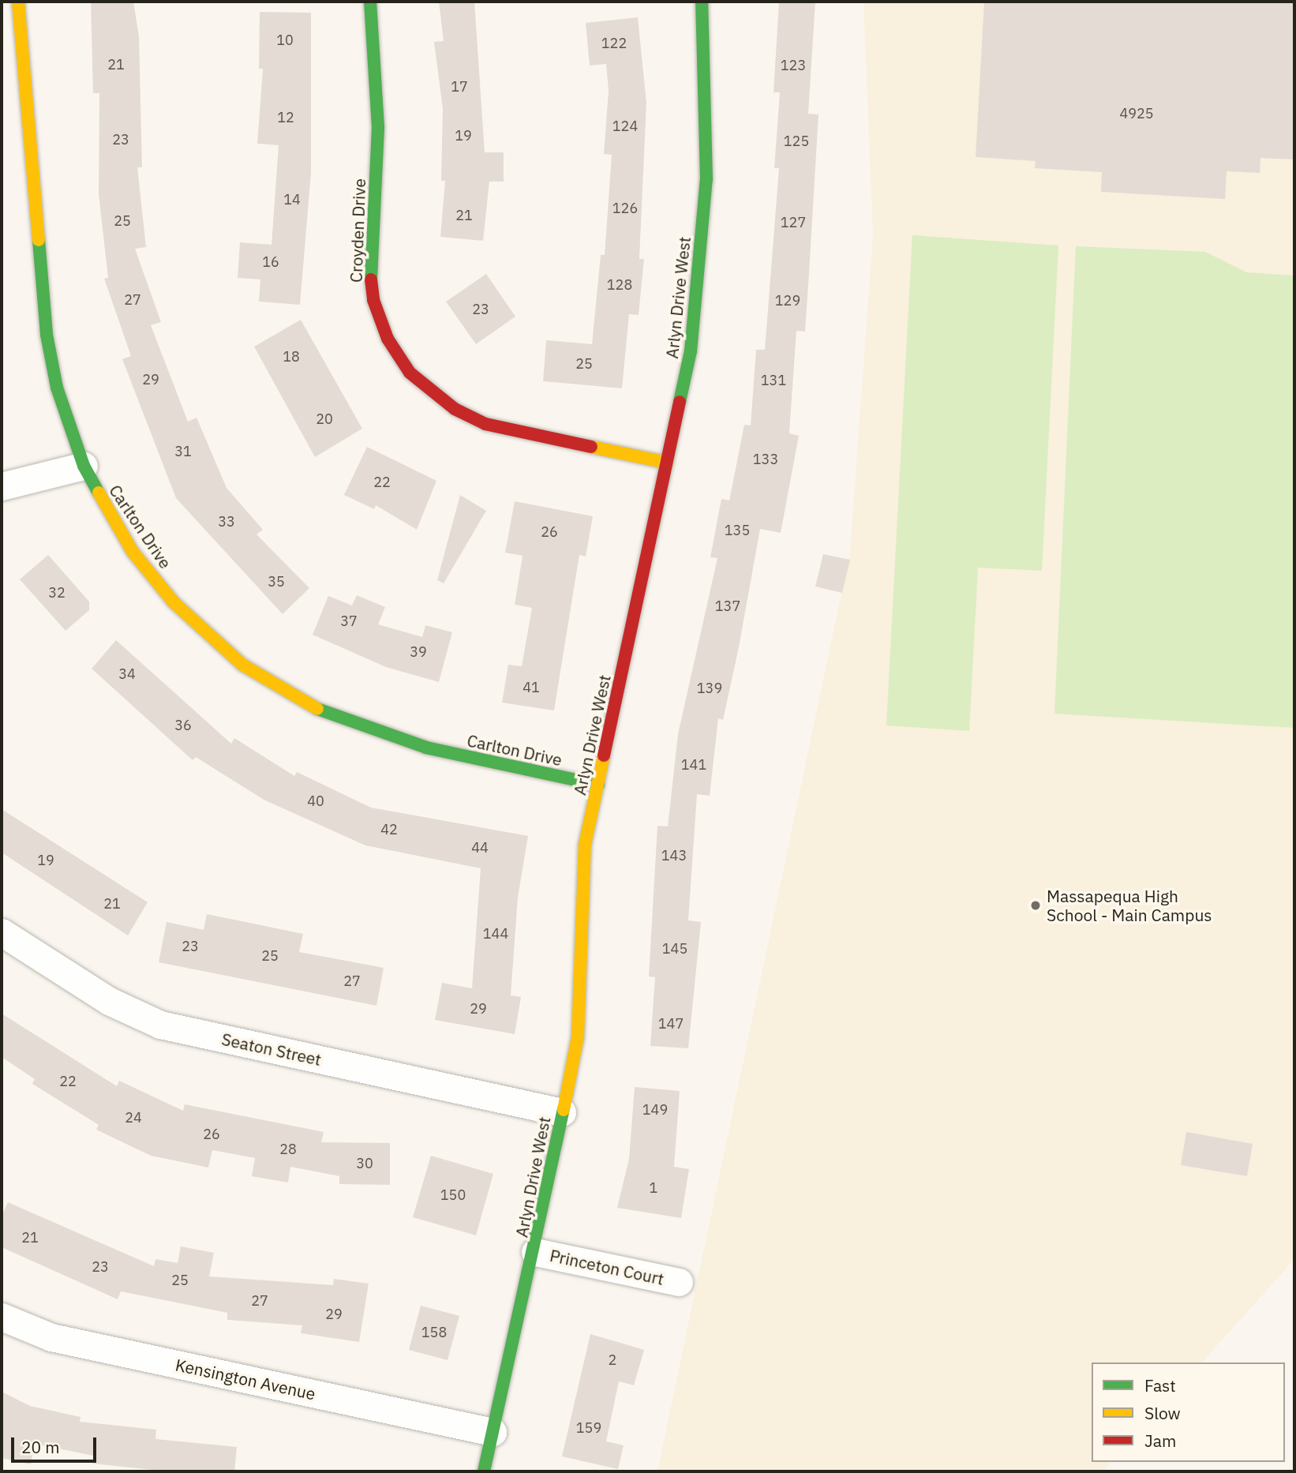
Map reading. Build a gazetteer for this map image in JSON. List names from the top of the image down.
{
  "streets": {
    "street": [
      "Croyden Drive",
      "Arlyn Drive West",
      "Carlton Drive",
      "Seaton Street",
      "Princeton Court",
      "Kensington Avenue"
    ]
  },
  "crossings": [
    ["Croyden Drive", "Arlyn Drive West"],
    ["Arlyn Drive West", "Carlton Drive"],
    ["Arlyn Drive West", "Seaton Street"],
    ["Arlyn Drive West", "Princeton Court"],
    ["Arlyn Drive West", "Kensington Avenue"]
  ],
  "places": ["Massapequa High School - Main Campus"],
  "house_numbers": [
    "10",
    "122",
    "21",
    "123",
    "17",
    "4925",
    "12",
    "124",
    "19",
    "23",
    "125",
    "14",
    "126",
    "21",
    "25",
    "127",
    "16",
    "128",
    "27",
    "129",
    "23",
    "18",
    "25",
    "29",
    "131",
    "20",
    "31",
    "133",
    "22",
    "33",
    "135",
    "26",
    "35",
    "32",
    "137",
    "37",
    "39",
    "34",
    "41",
    "139",
    "36",
    "141",
    "40",
    "42",
    "44",
    "143",
    "19",
    "21",
    "144",
    "23",
    "145",
    "25",
    "27",
    "29",
    "147",
    "22",
    "149",
    "24",
    "26",
    "28",
    "30",
    "1",
    "150",
    "21",
    "23",
    "25",
    "27",
    "29",
    "158",
    "2",
    "159"
  ],
  "legend": ["Fast", "Slow", "Jam"],
  "scale_bar": "20 m"
}
